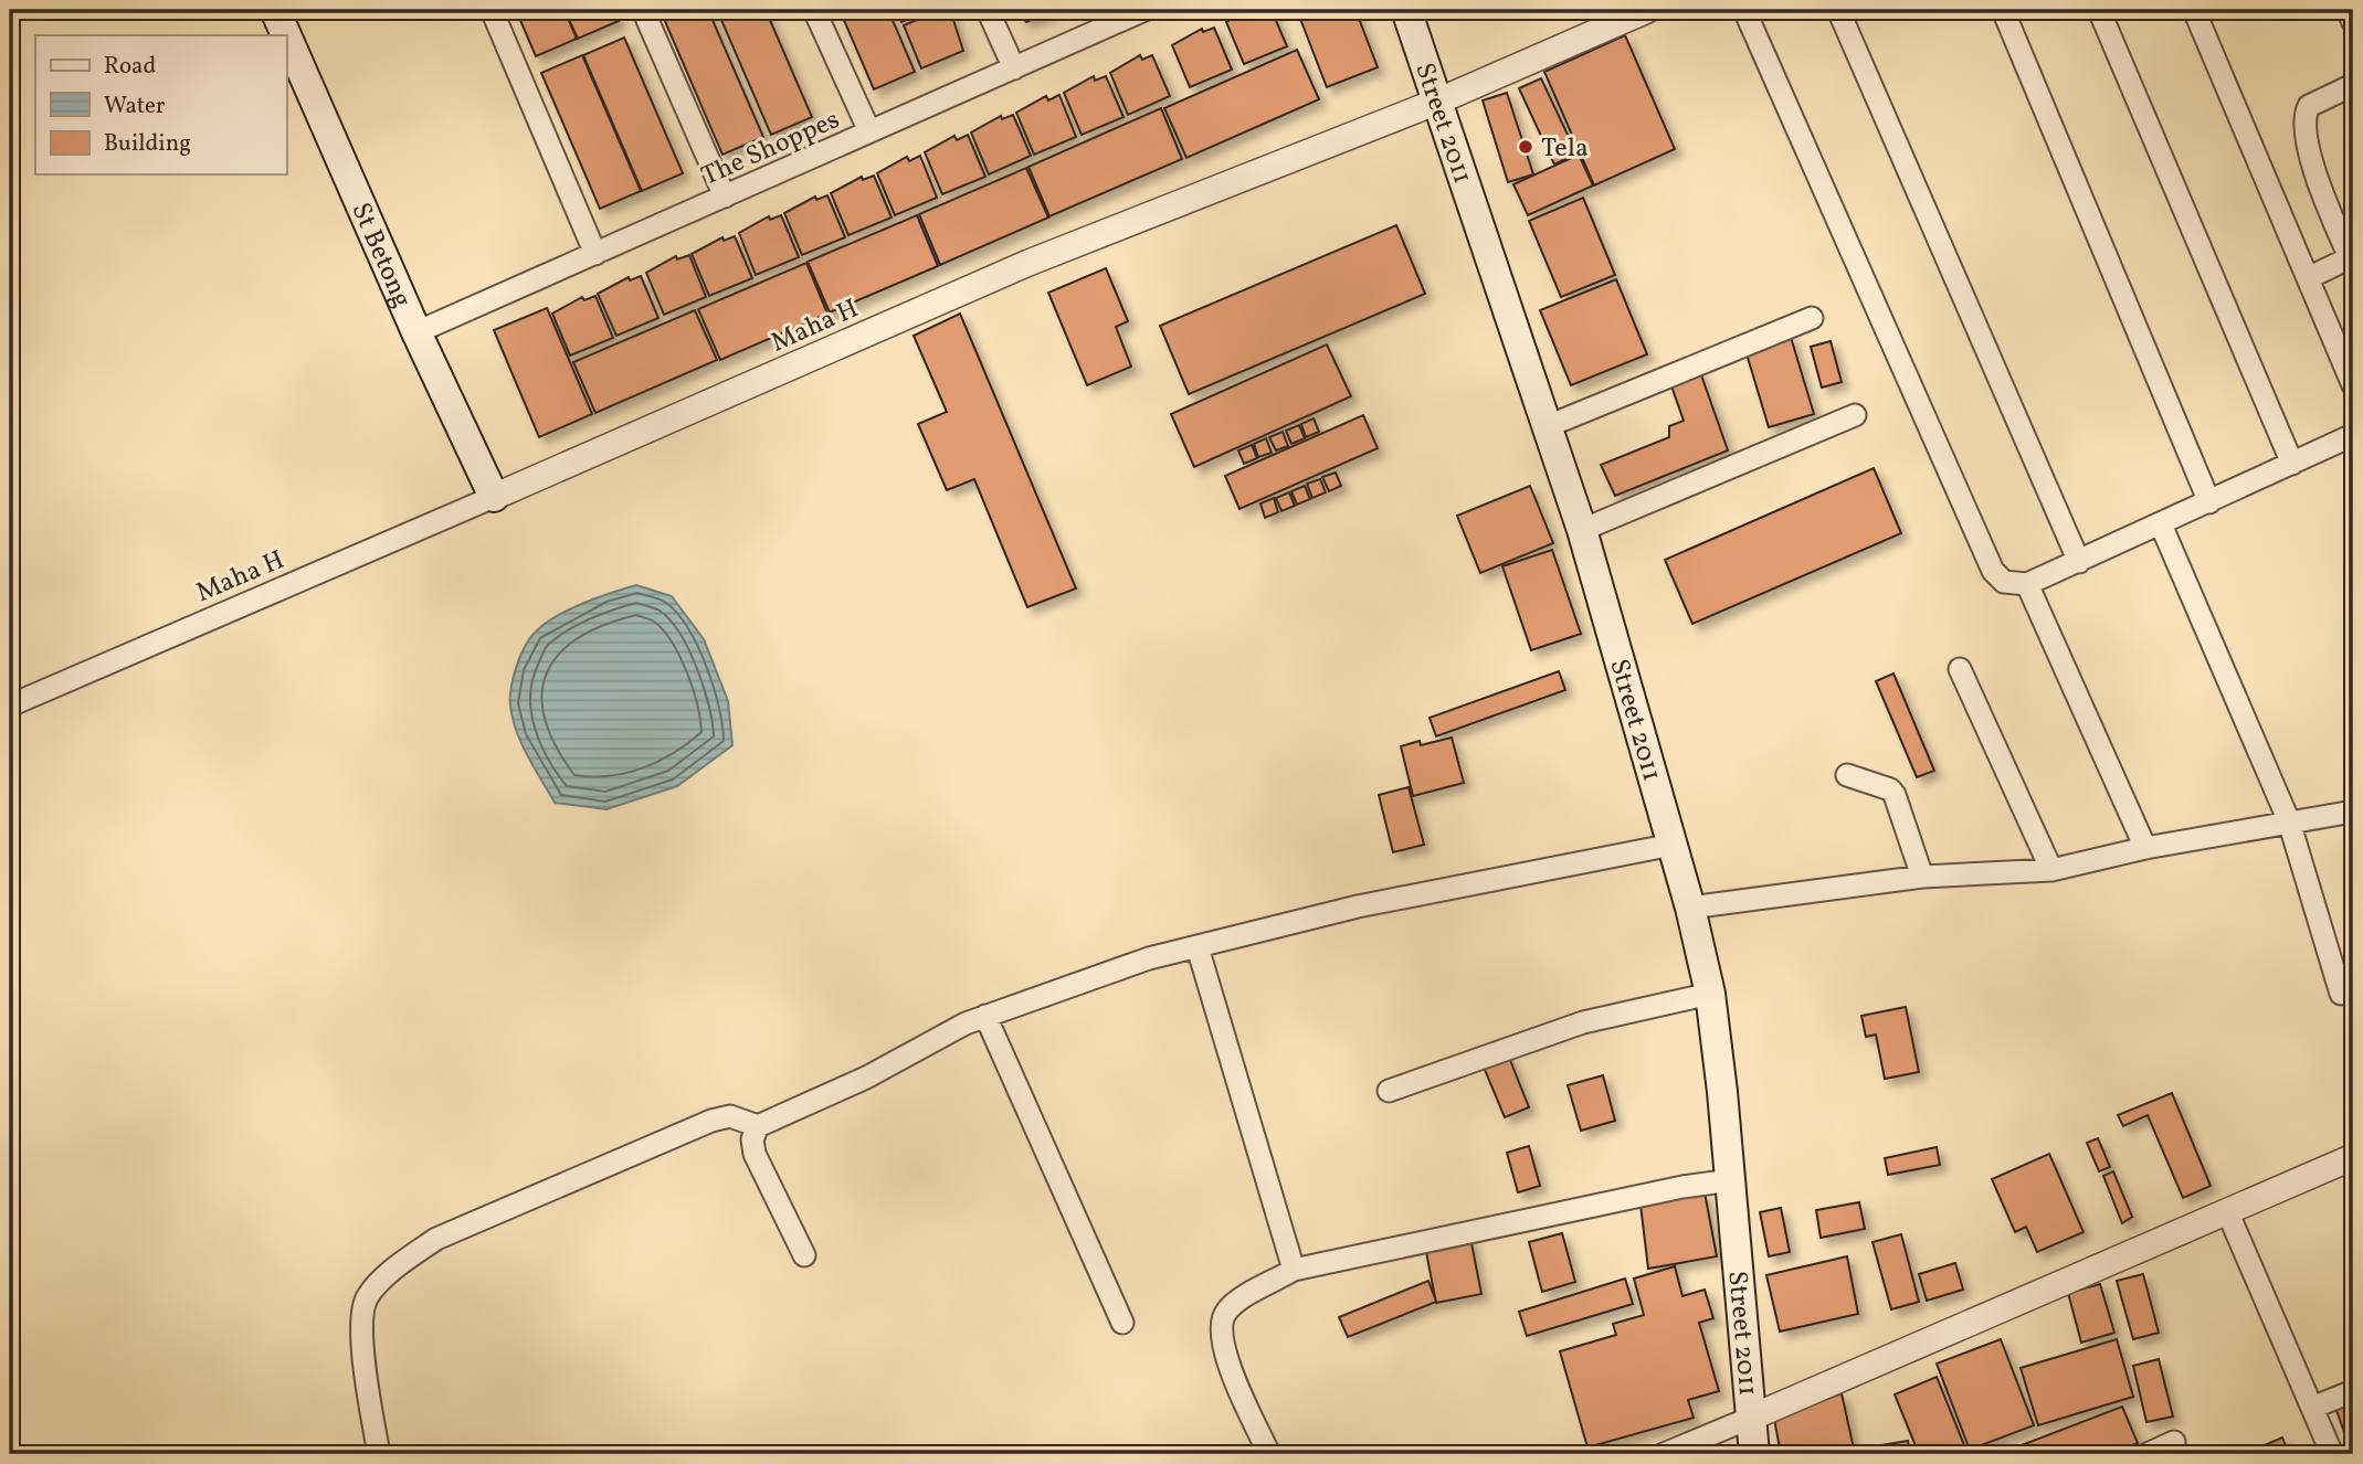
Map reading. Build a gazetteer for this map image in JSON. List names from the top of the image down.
{
  "streets": {
    "main road": ["Street 2011", "St Betong"],
    "street": ["The Shoppes", "Maha H"]
  },
  "crossings": [
    ["Street 2011", "Maha H"],
    ["The Shoppes", "St Betong"],
    ["St Betong", "Maha H"]
  ],
  "places": ["Tela"],
  "legend": ["Road", "Water", "Building"]
}
